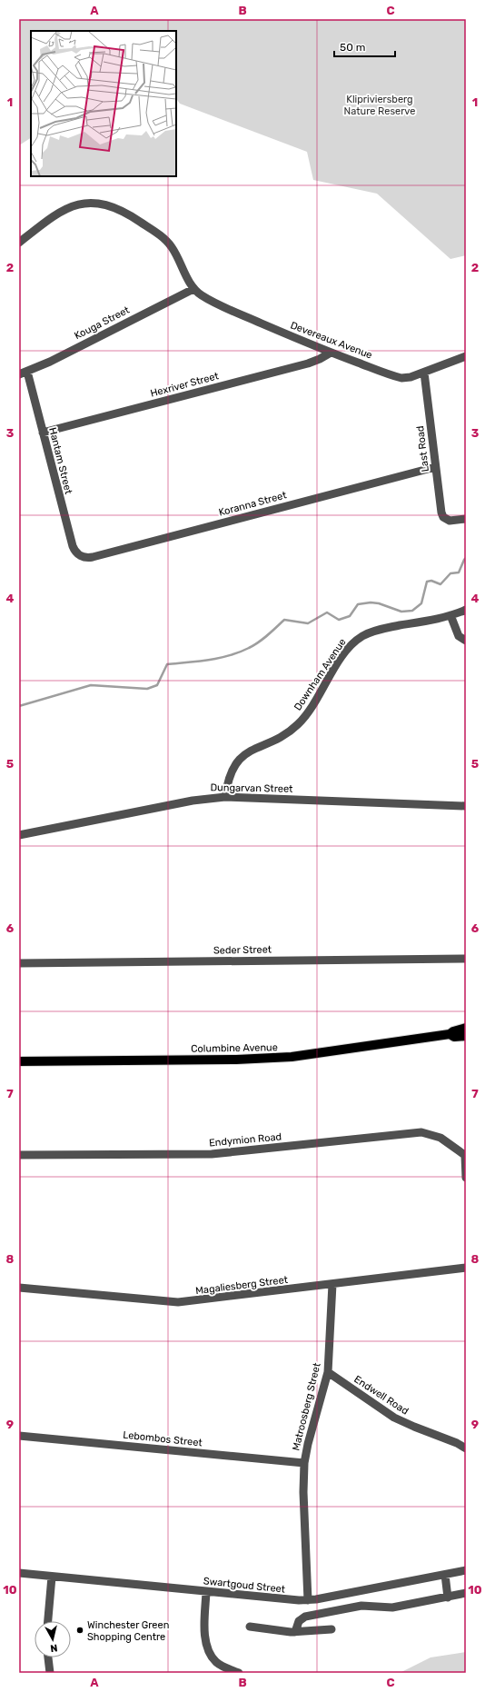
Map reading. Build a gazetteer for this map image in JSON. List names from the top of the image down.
{
  "streets": {
    "main road": ["Columbine Avenue"],
    "street": [
      "Kouga Street",
      "Devereaux Avenue",
      "Hexriver Street",
      "Last Road",
      "Hantam Street",
      "Koranna Street",
      "Downham Avenue",
      "Dungarvan Street",
      "Seder Street",
      "Endymion Road",
      "Magaliesberg Street",
      "Endwell Road",
      "Matroosberg Street",
      "Lebombos Street",
      "Swartgoud Street"
    ]
  },
  "crossings": [
    ["Kouga Street", "Devereaux Avenue"],
    ["Kouga Street", "Hantam Street"],
    ["Devereaux Avenue", "Hexriver Street"],
    ["Devereaux Avenue", "Last Road"],
    ["Hexriver Street", "Hantam Street"],
    ["Last Road", "Koranna Street"],
    ["Hantam Street", "Koranna Street"],
    ["Downham Avenue", "Dungarvan Street"],
    ["Magaliesberg Street", "Matroosberg Street"],
    ["Endwell Road", "Matroosberg Street"],
    ["Matroosberg Street", "Lebombos Street"],
    ["Matroosberg Street", "Swartgoud Street"]
  ],
  "parks": ["Klipriviersberg Nature Reserve"],
  "places": ["Winchester Green Shopping Centre"],
  "scale_bar": "50 m",
  "north": "bottom",
  "grid": {
    "columns": ["A", "B", "C"],
    "rows": [
      "1",
      "2",
      "3",
      "4",
      "5",
      "6",
      "7",
      "8",
      "9",
      "10"
    ]
  }
}
